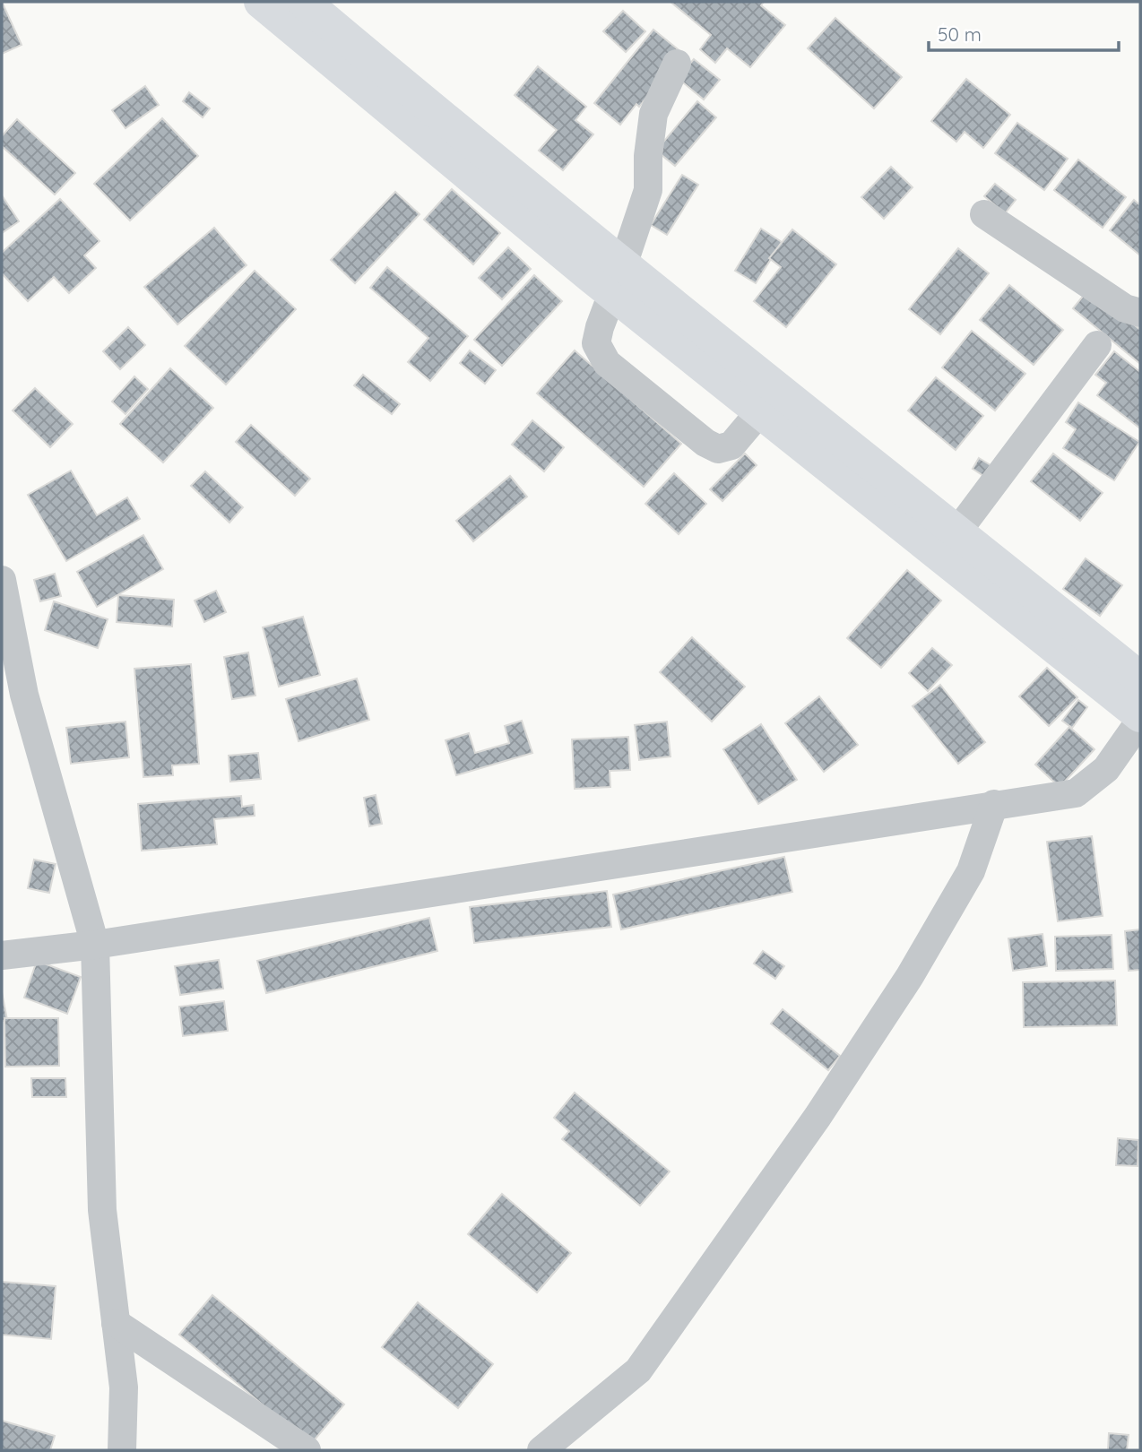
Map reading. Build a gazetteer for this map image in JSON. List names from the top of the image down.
{
  "scale_bar": "50 m"
}
